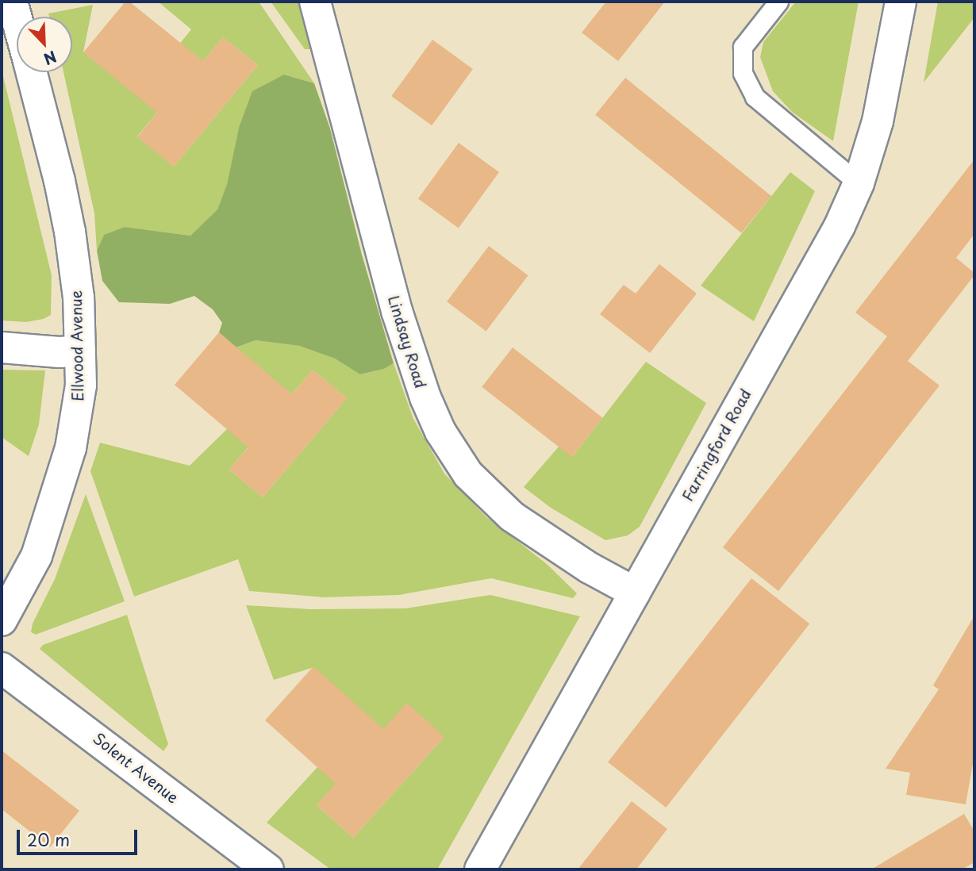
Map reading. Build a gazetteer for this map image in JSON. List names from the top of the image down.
{
  "streets": {
    "street": [
      "Lindsay Road",
      "Ellwood Avenue",
      "Farringford Road",
      "Solent Avenue"
    ]
  },
  "crossings": [
    ["Lindsay Road", "Farringford Road"]
  ],
  "scale_bar": "20 m",
  "north": "bottom right"
}
